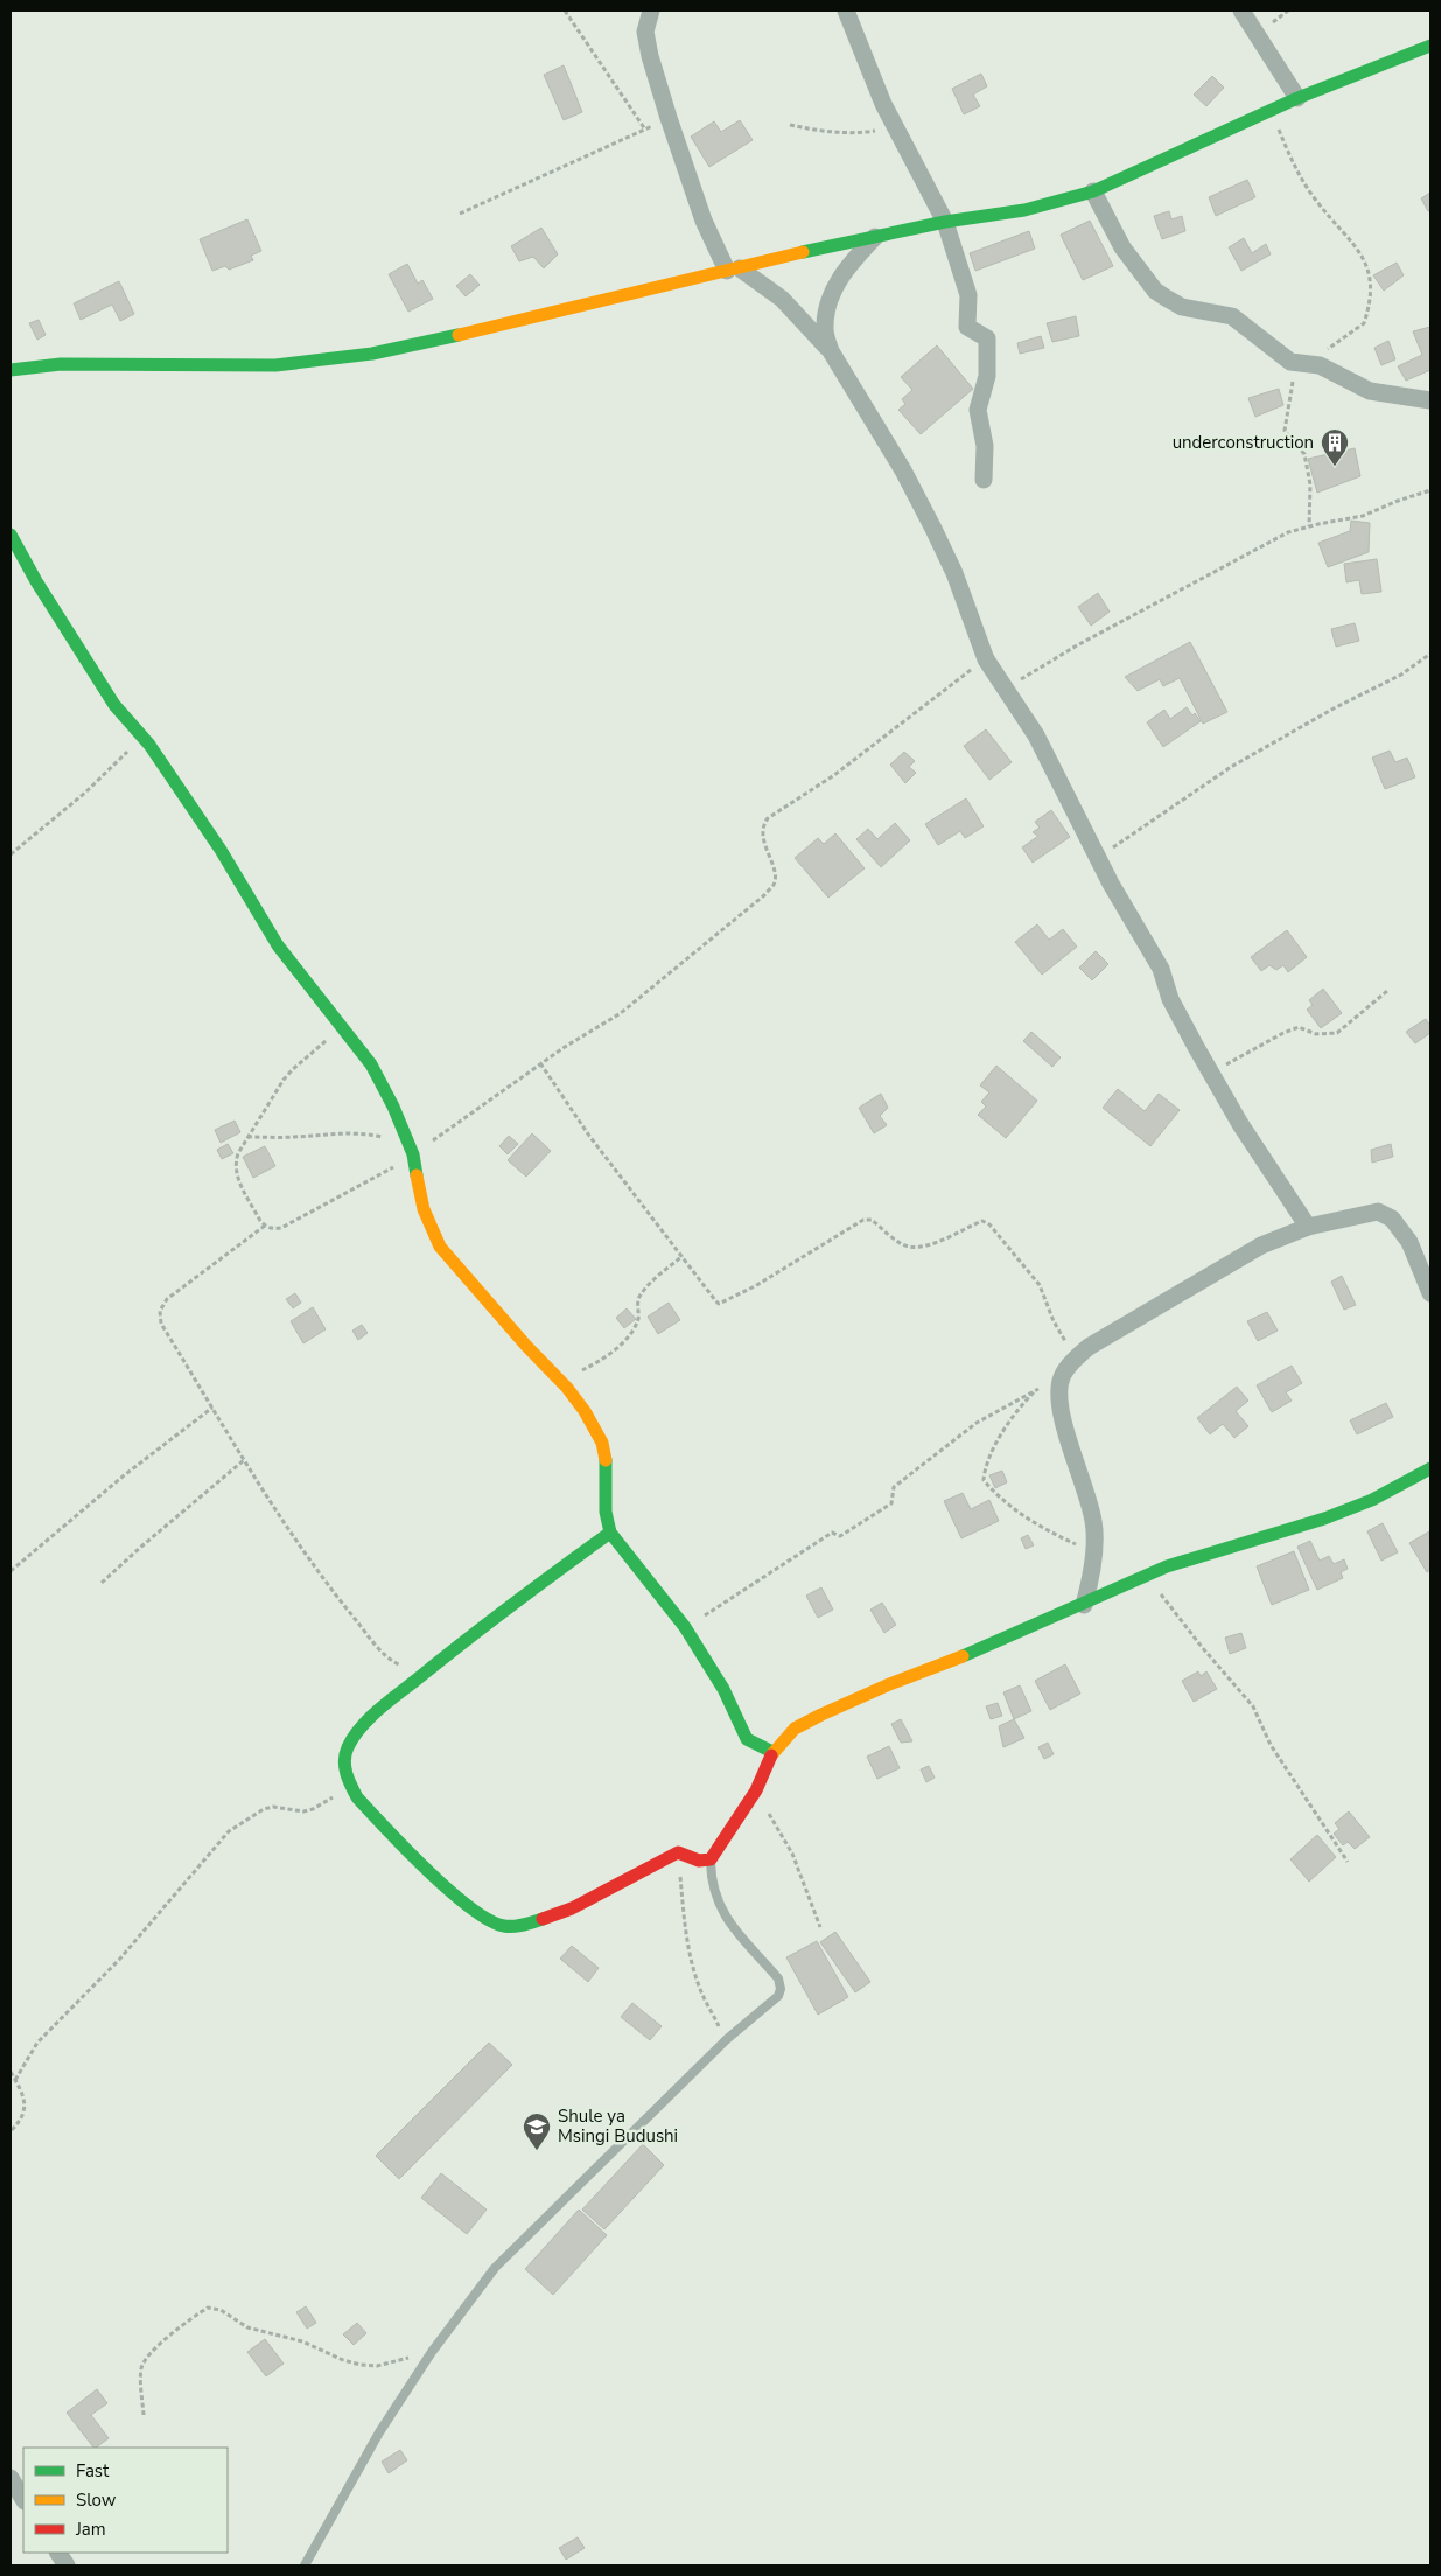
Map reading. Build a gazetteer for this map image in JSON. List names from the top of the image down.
{
  "places": {
    "building": ["underconstruction"],
    "school or university": ["Shule ya Msingi Budushi"]
  },
  "legend": ["Fast", "Slow", "Jam"]
}
